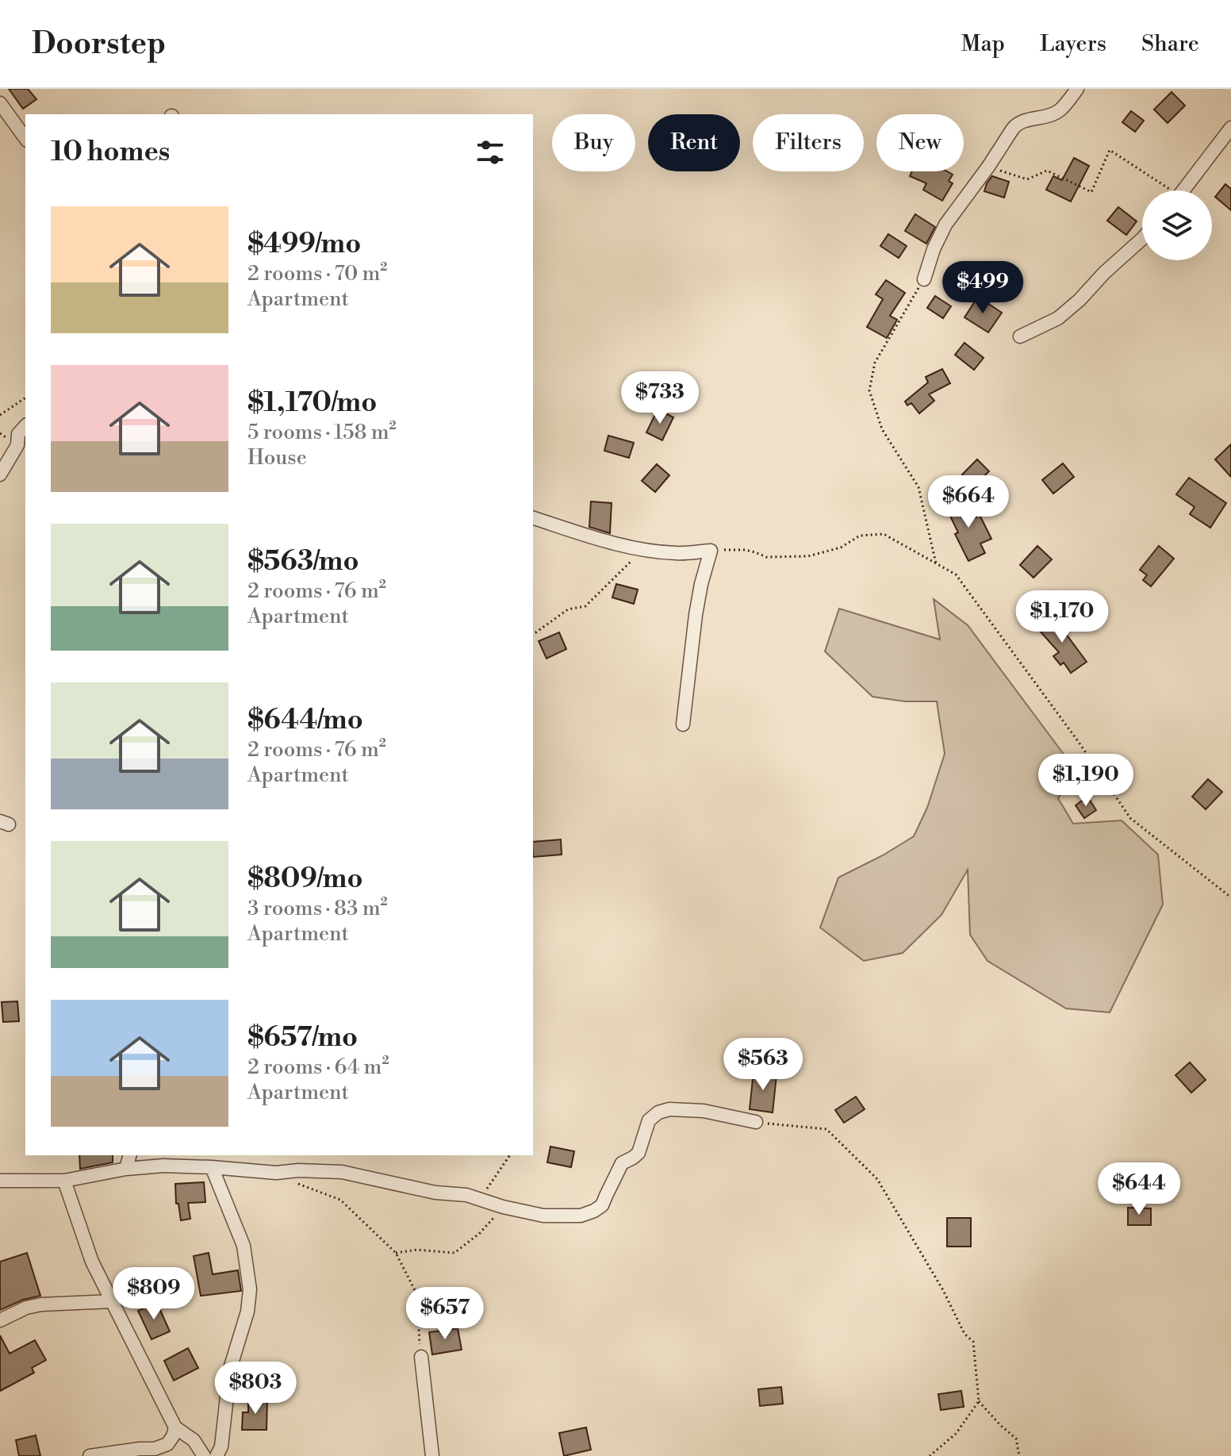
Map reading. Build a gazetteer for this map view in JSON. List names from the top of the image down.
{
  "page": {
    "header": "Doorstep",
    "nav": ["Map", "Layers", "Share"],
    "chip": [
      "Buy",
      "Rent",
      "Filters",
      "New"
    ],
    "heading": "10 homes",
    "list": [
      {
        "name": "$499/mo",
        "note": "2 rooms · 70 m² · Apartment"
      },
      {
        "name": "$1,170/mo",
        "note": "5 rooms · 158 m² · House"
      },
      {
        "name": "$563/mo",
        "note": "2 rooms · 76 m² · Apartment"
      },
      {
        "name": "$644/mo",
        "note": "2 rooms · 76 m² · Apartment"
      },
      {
        "name": "$809/mo",
        "note": "3 rooms · 83 m² · Apartment"
      },
      {
        "name": "$657/mo",
        "note": "2 rooms · 64 m² · Apartment"
      }
    ],
    "price": [
      "$499",
      "$733",
      "$664",
      "$1,170",
      "$1,190",
      "$563",
      "$644",
      "$809",
      "$657",
      "$803"
    ]
  }
}
